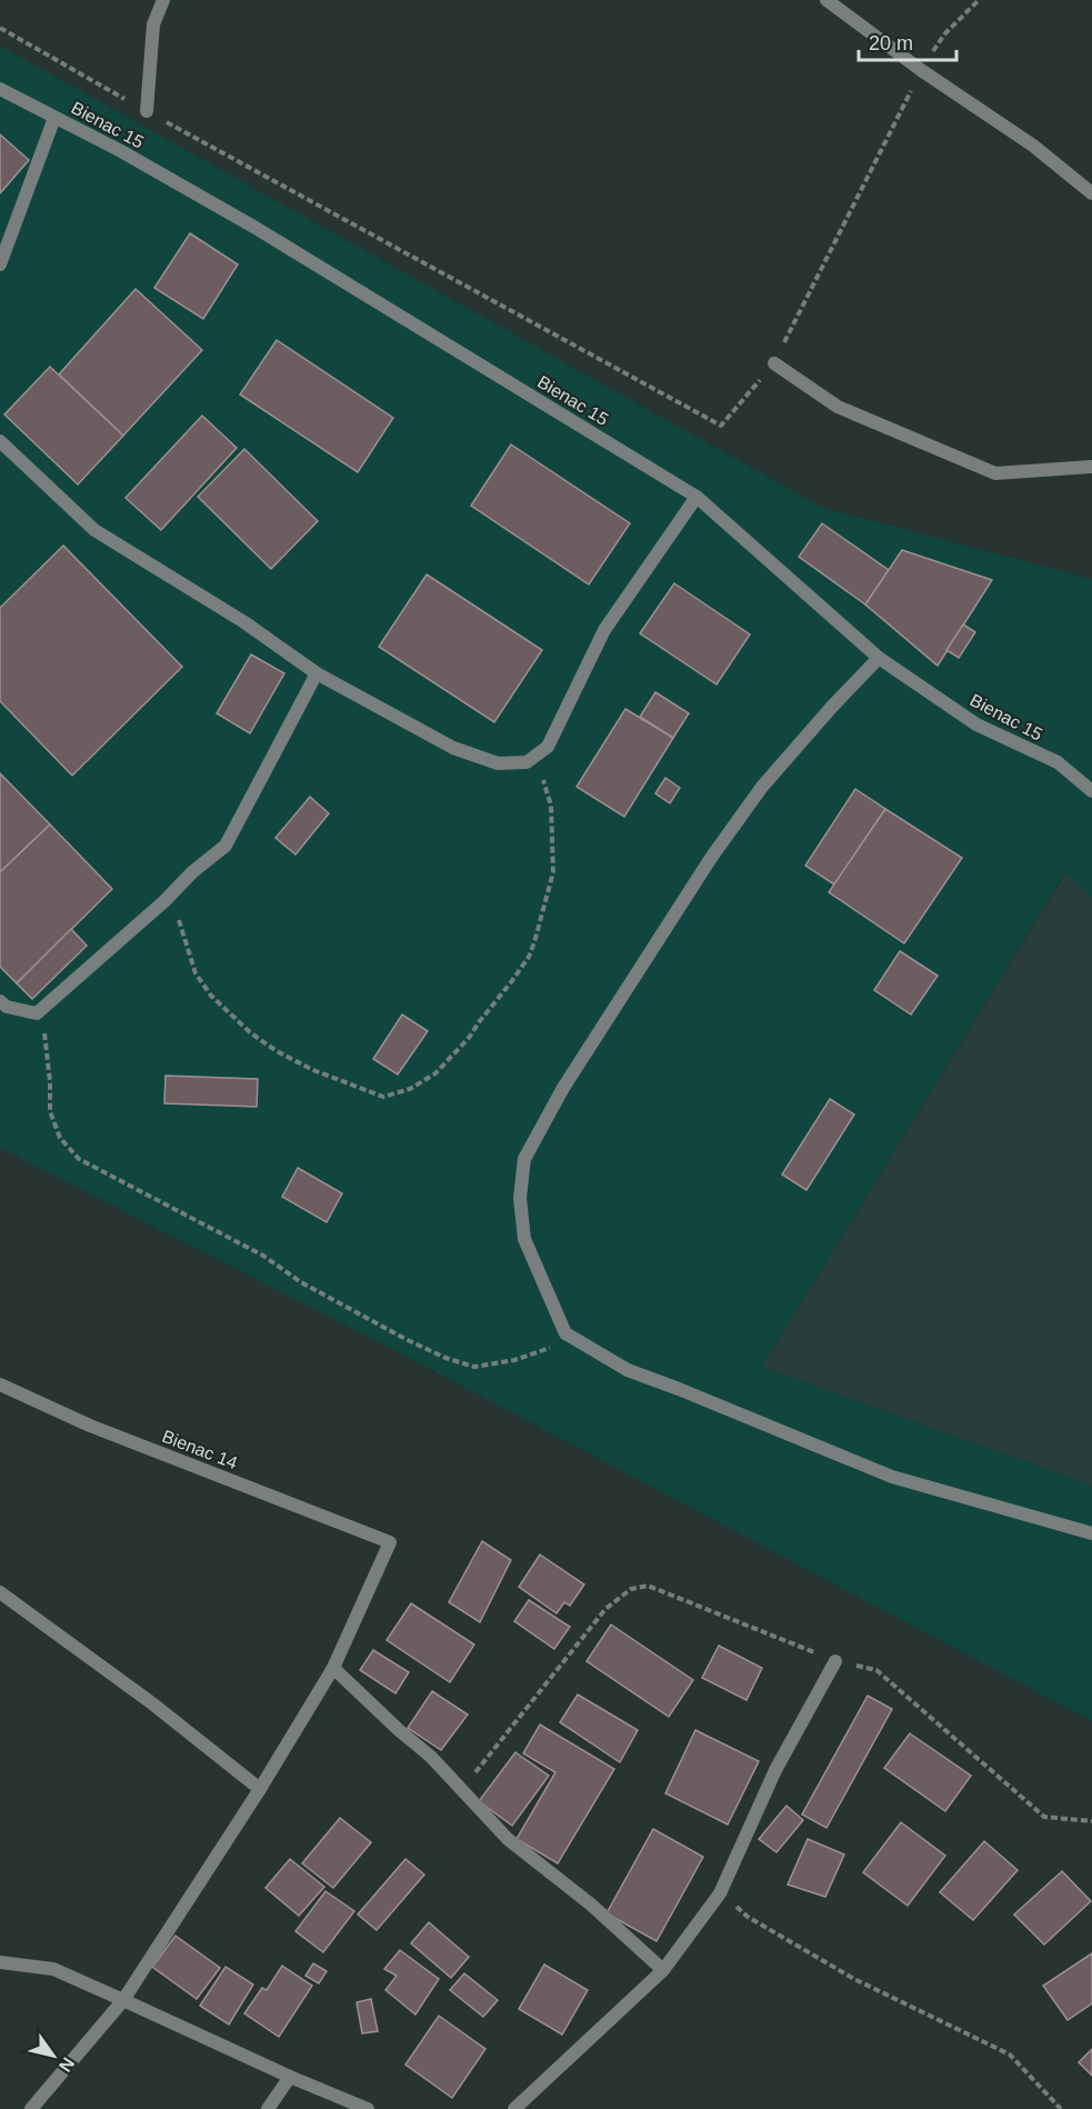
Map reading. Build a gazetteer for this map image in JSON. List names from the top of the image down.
{
  "streets": {
    "street": ["Bienac 15", "Bienac 14"]
  },
  "scale_bar": "20 m",
  "north": "bottom right"
}
